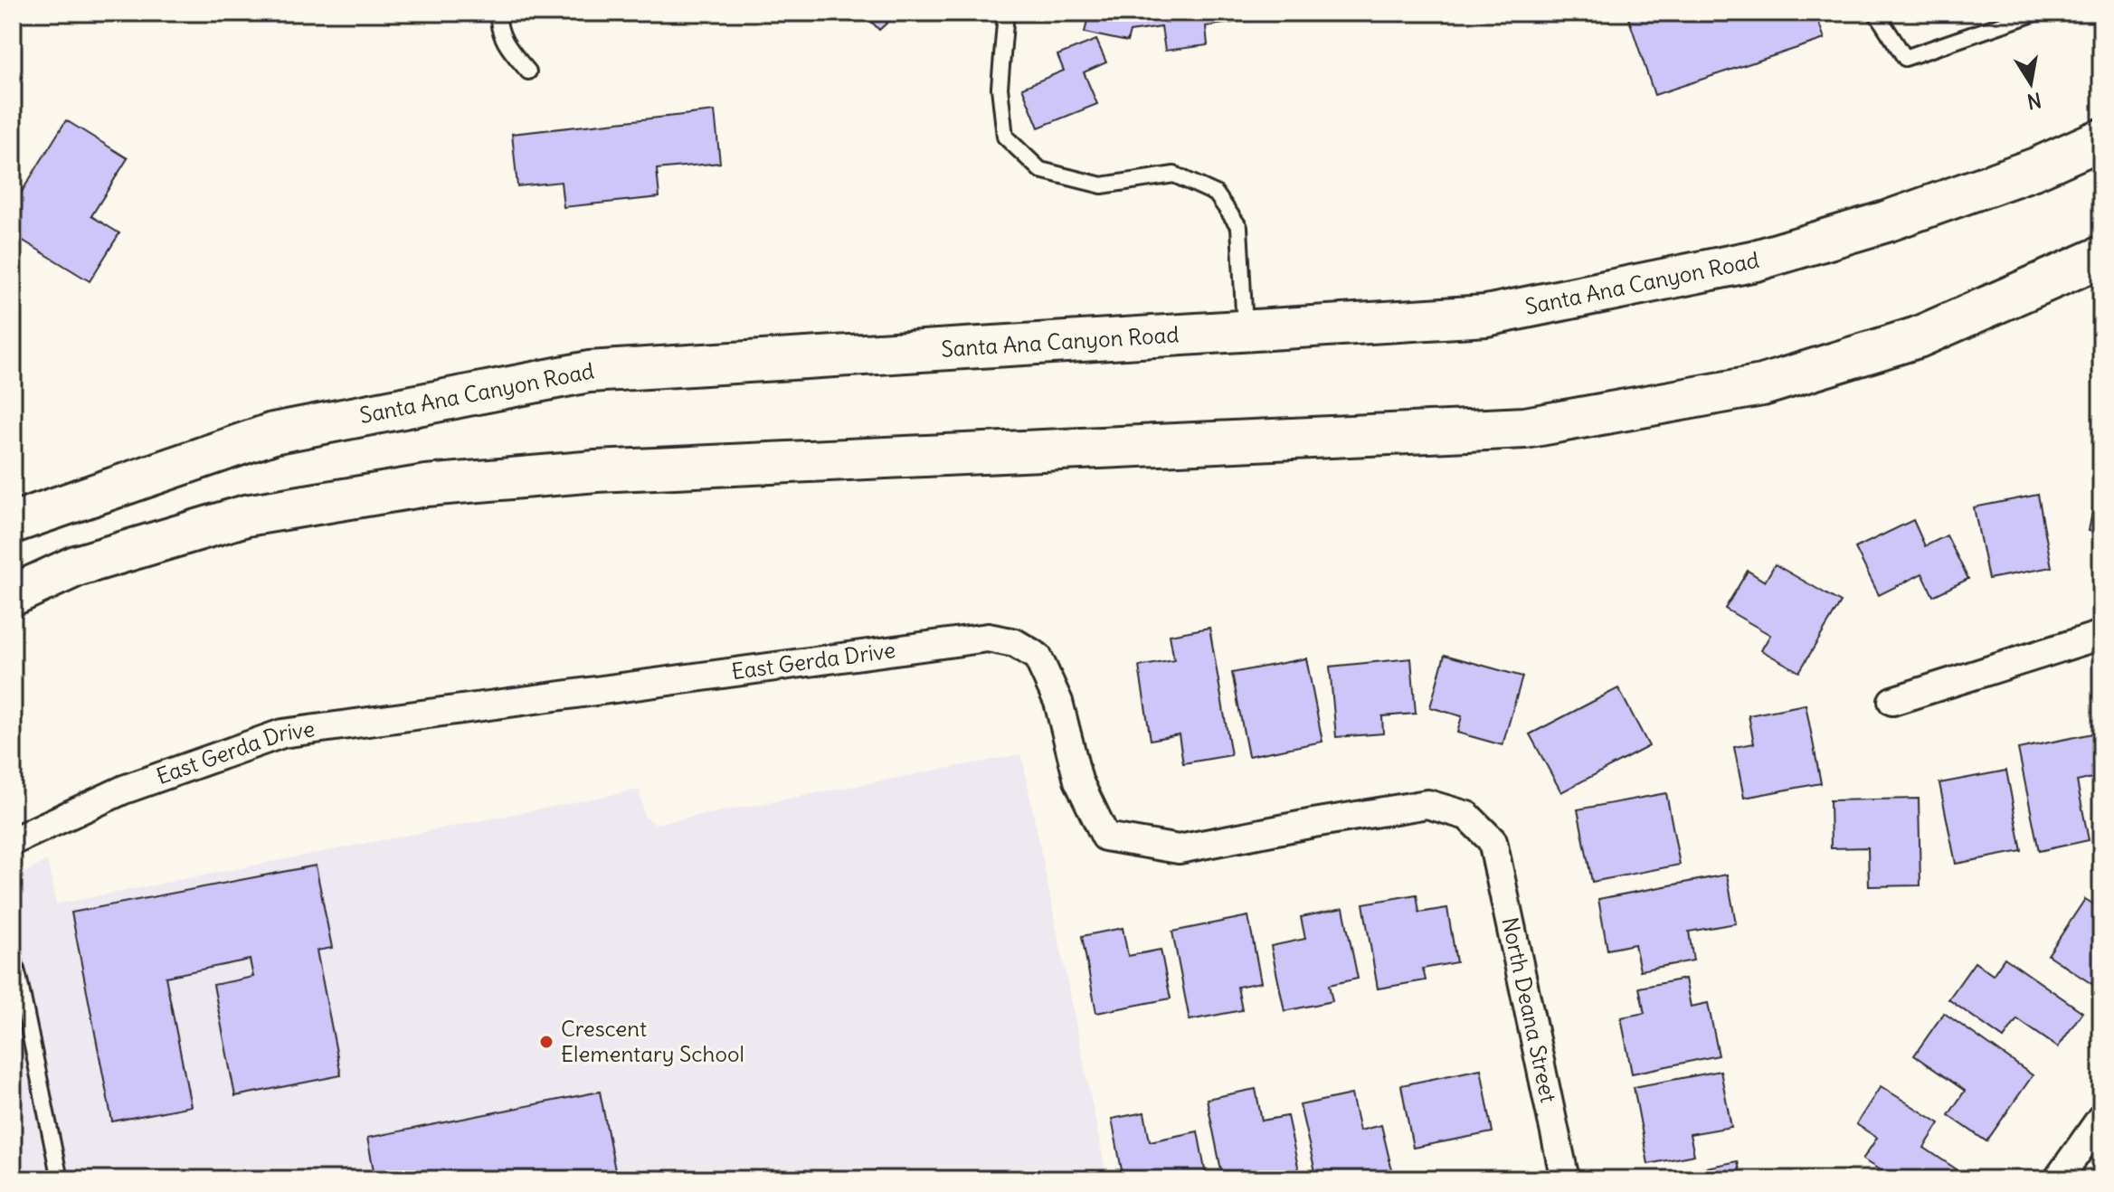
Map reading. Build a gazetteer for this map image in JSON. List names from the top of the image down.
{
  "streets": {
    "main road": ["Santa Ana Canyon Road"],
    "street": ["East Gerda Drive", "North Deana Street"]
  },
  "crossings": [
    ["East Gerda Drive", "North Deana Street"]
  ],
  "places": ["Crescent Elementary School"],
  "north": "bottom"
}
